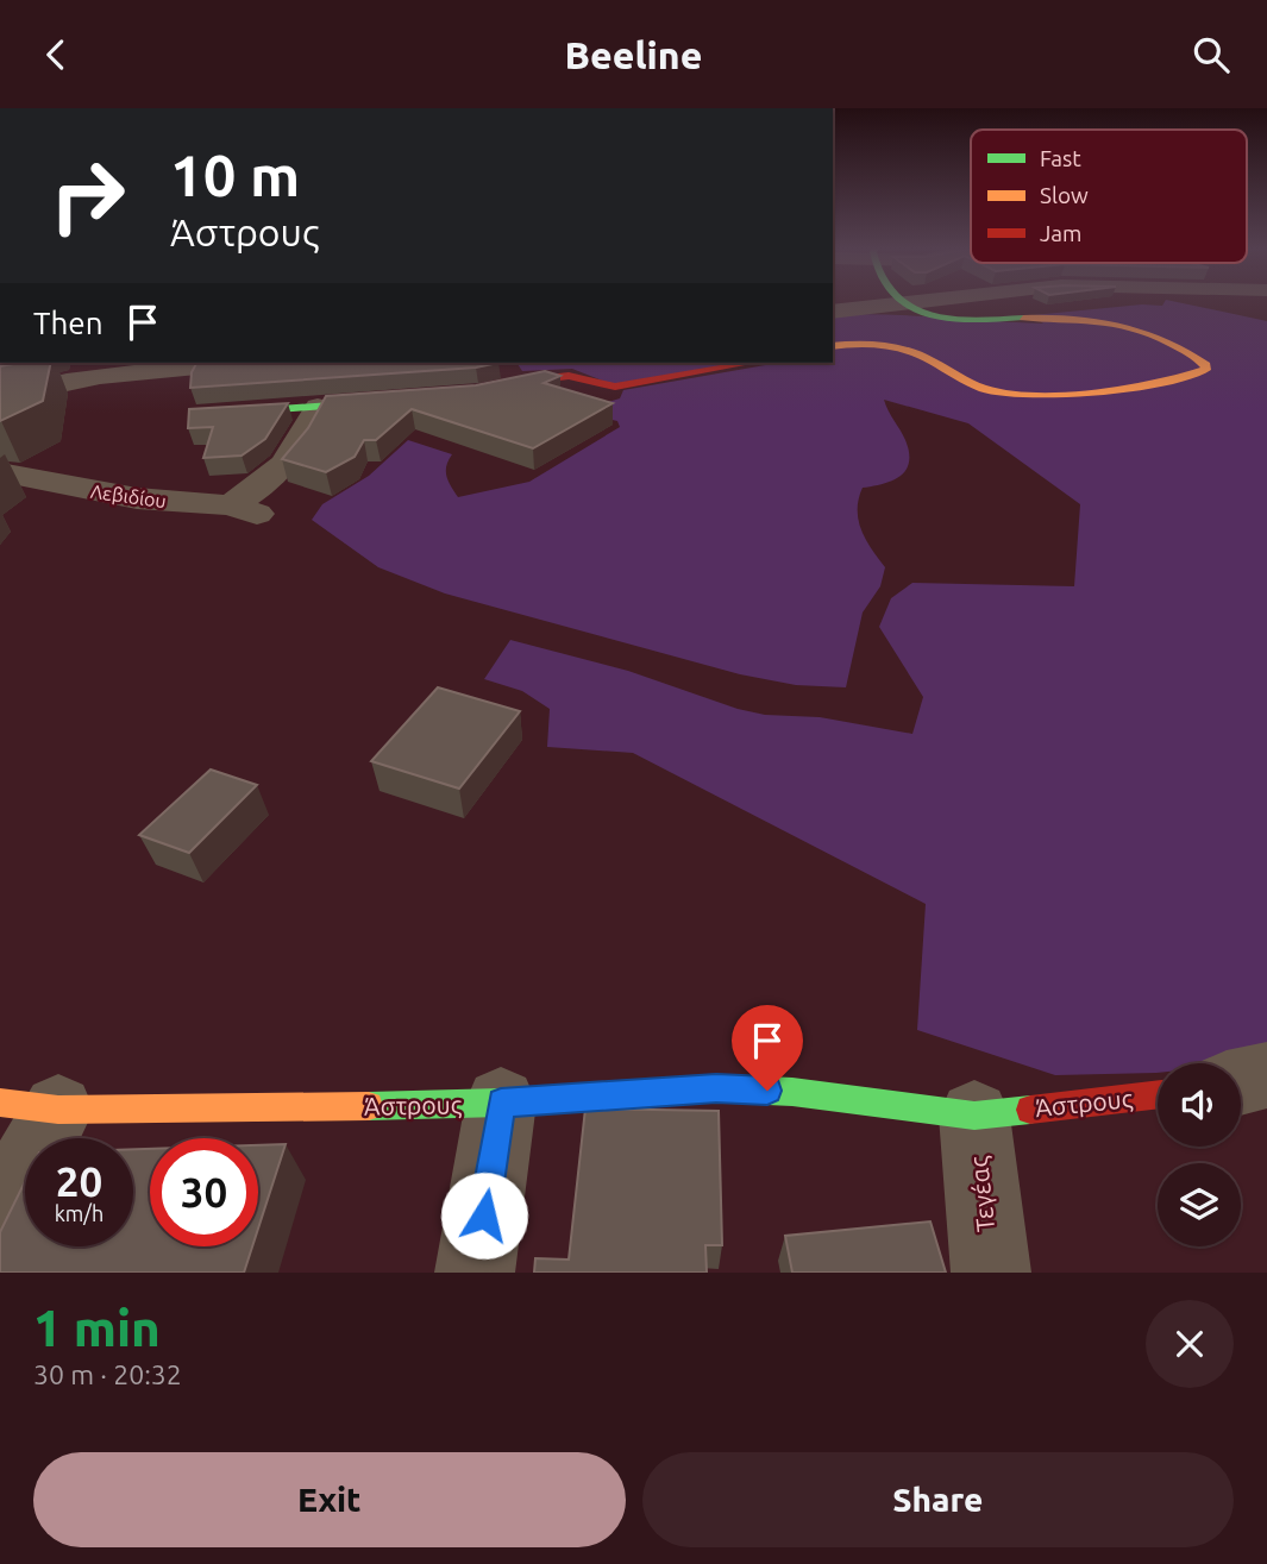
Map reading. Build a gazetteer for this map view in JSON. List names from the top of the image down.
{
  "streets": {
    "street": ["Λεβιδίου", "Άστρους", "Τεγέας"]
  },
  "crossings": [
    ["Άστρους", "Τεγέας"]
  ],
  "legend": ["Fast", "Slow", "Jam"],
  "page": {
    "header": "Beeline",
    "turn": ["10 m", "Άστρους"],
    "then": "Then",
    "speed": "20 km/h",
    "limit": "30",
    "heading": ["1 min", "30 m · 20:32"],
    "buttons": ["Exit", "Share"]
  }
}
